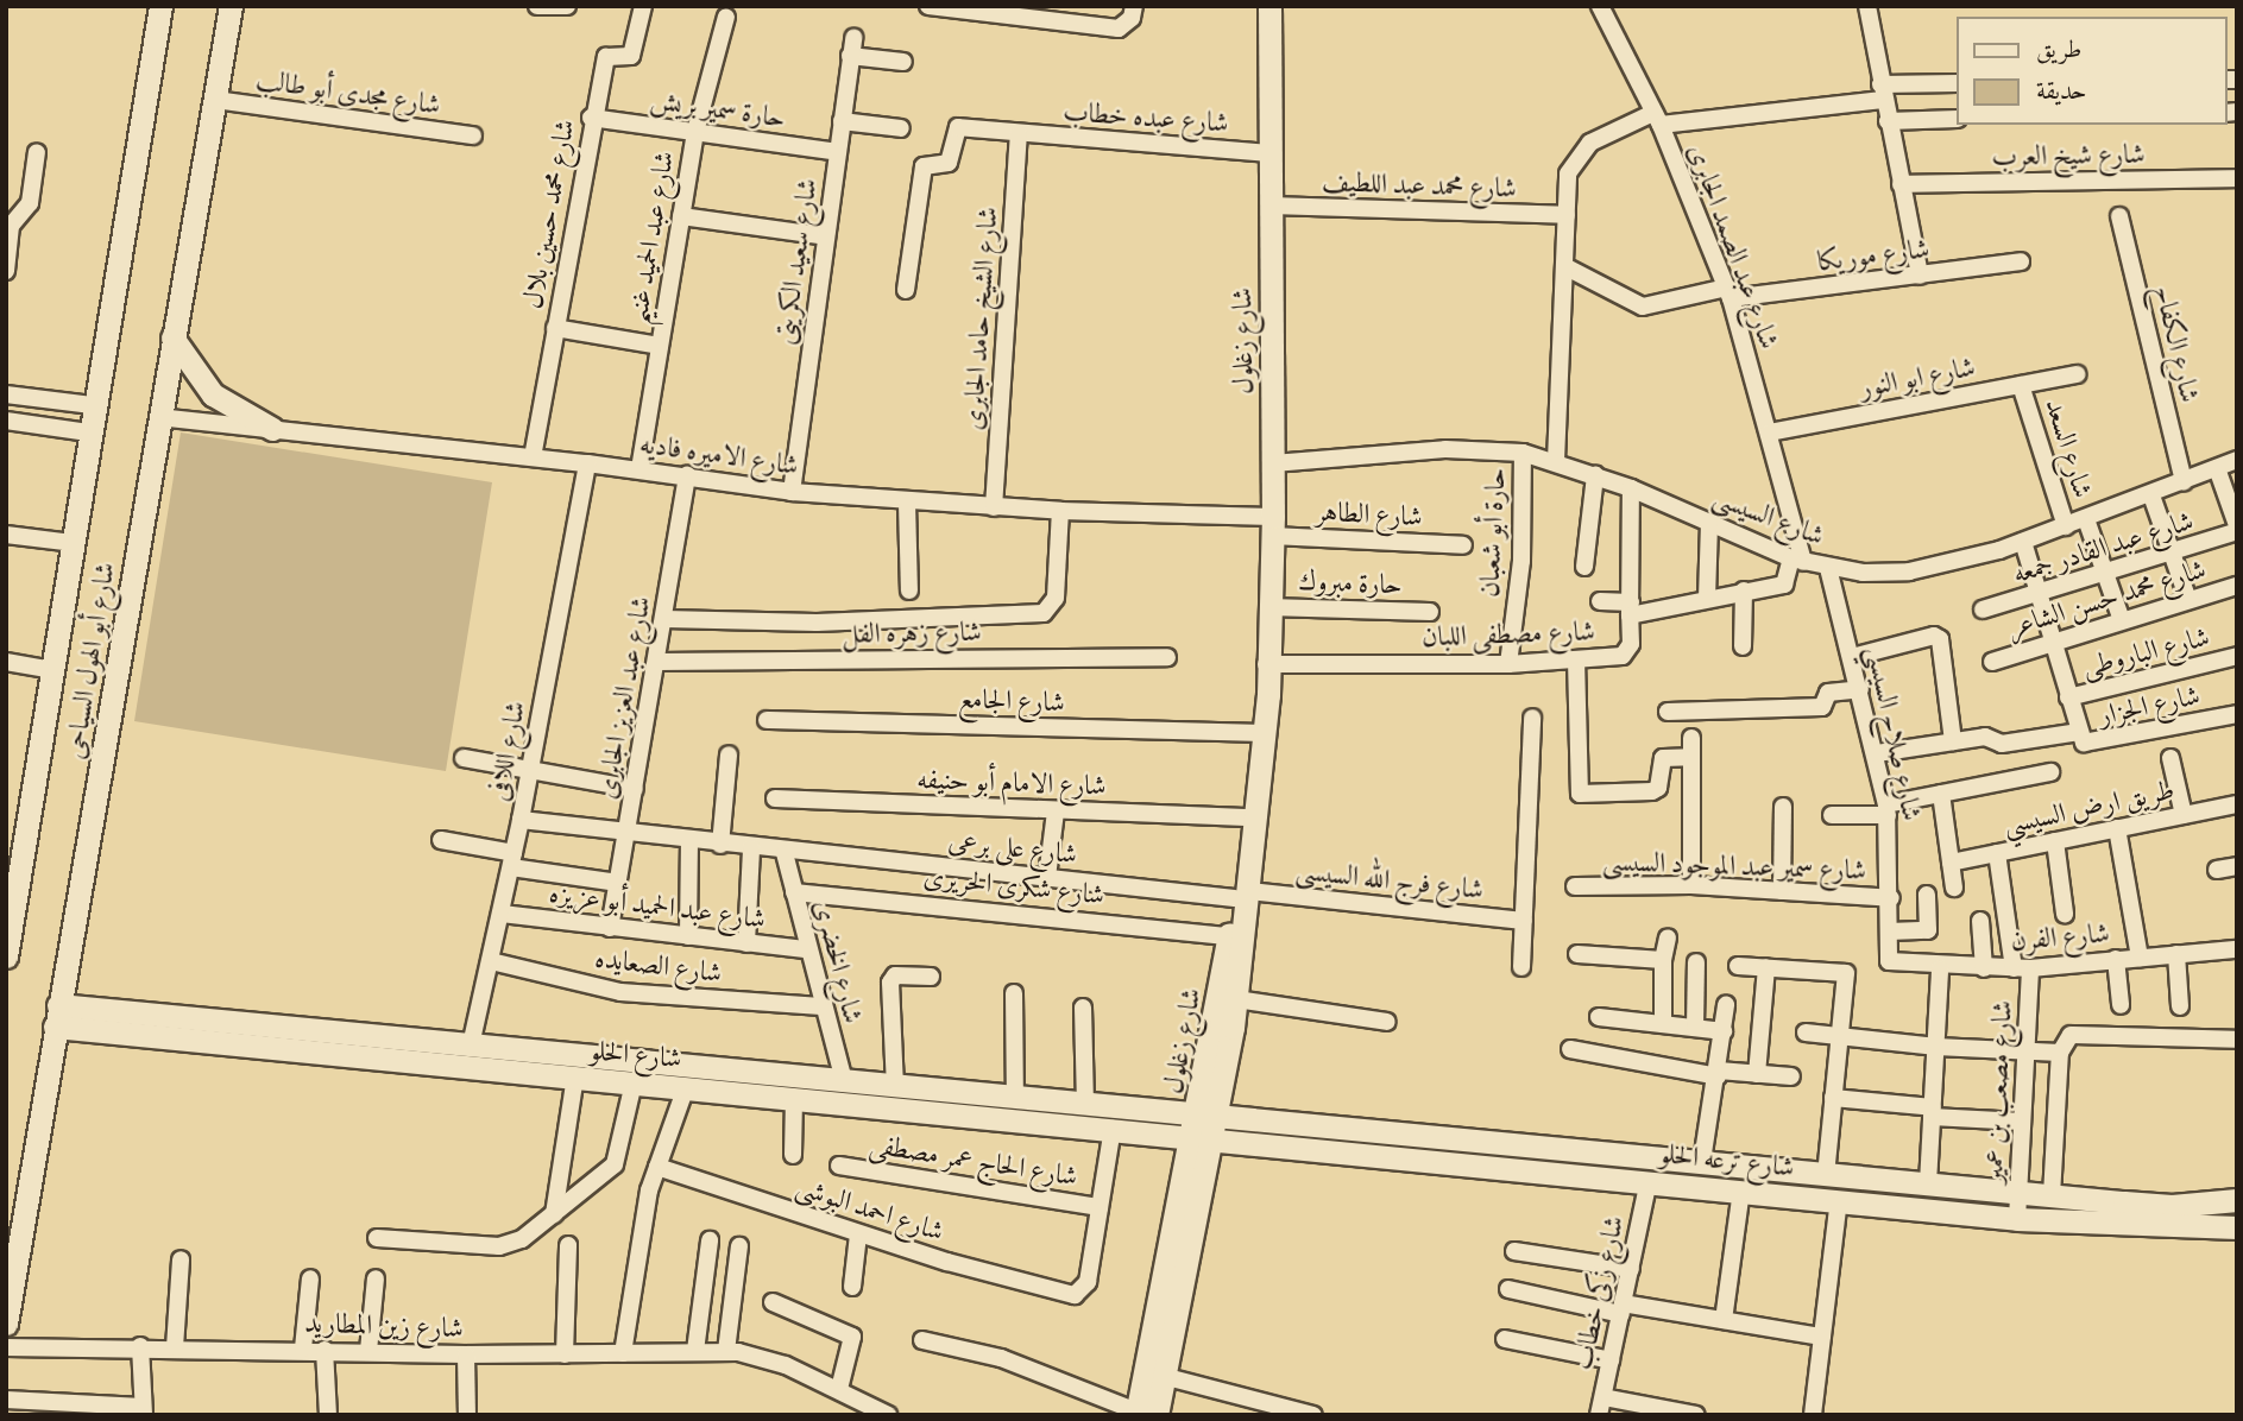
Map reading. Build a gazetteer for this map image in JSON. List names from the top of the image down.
{
  "streets": {
    "street": [
      "شارع مجدى أبو طالب",
      "حارة سمير بريش",
      "شارع عبده خطاب",
      "شارع شيخ العرب",
      "شارع محمد عبد اللطيف",
      "شارع محمد حسين بلال",
      "شارع عبد الحميد غنيم",
      "شارع عبد الصمد الجابرى",
      "شارع موريكا",
      "شارع سعيد الكريتى",
      "شارع الشيخ حامد الجابرى",
      "شارع زغلول",
      "شارع الكفاح",
      "شارع ابو النور",
      "شارع السعد",
      "شارع الاميره فاديه",
      "شارع الطاهر",
      "شارع السيسى",
      "حارة أبو شعبان",
      "شارع عبد القادر جمعه",
      "حارة مبروك",
      "شارع محمد حسن الشاعر",
      "شارع زهره الفل",
      "شارع مصطفى اللبان",
      "شارع الباروطى",
      "شارع أبو الهول السياحى",
      "شارع عبد العزيز الجابرى",
      "شارع الجامع",
      "شارع الجزار",
      "شارع صلاح السيسي",
      "شارع اللافى",
      "شارع الامام أبو حنيفه",
      "طريق ارض السيسي",
      "شارع على برعى",
      "شارع سمير عبد الموجود السيسى",
      "شارع فرج الله السيسى",
      "شارع شكرى الحريرى",
      "شارع عبد الحميد أبو عزيزه",
      "شارع الفرن",
      "شارع الخضرى",
      "شارع الصعايده",
      "شارع الحلو",
      "شارع مصعب بن عمير",
      "شارع الحاج عمر مصطفى",
      "شارع ترعه الحلو",
      "شارع احمد البوشى",
      "شارع زكى خطاب",
      "شارع زين المطاريد"
    ]
  },
  "crossings": [
    ["شارع مجدى أبو طالب", "شارع أبو الهول السياحى"],
    ["حارة سمير بريش", "شارع محمد حسين بلال"],
    ["حارة سمير بريش", "شارع عبد الحميد غنيم"],
    ["حارة سمير بريش", "شارع سعيد الكريتى"],
    ["شارع عبده خطاب", "شارع الشيخ حامد الجابرى"],
    ["شارع عبده خطاب", "شارع زغلول"],
    ["شارع محمد عبد اللطيف", "شارع زغلول"],
    ["شارع محمد حسين بلال", "شارع الاميره فاديه"],
    ["شارع عبد الحميد غنيم", "شارع الاميره فاديه"],
    ["شارع عبد الصمد الجابرى", "شارع موريكا"],
    ["شارع عبد الصمد الجابرى", "شارع ابو النور"],
    ["شارع عبد الصمد الجابرى", "شارع السيسى"],
    ["شارع عبد الصمد الجابرى", "شارع مصطفى اللبان"],
    ["شارع سعيد الكريتى", "شارع الاميره فاديه"],
    ["شارع الشيخ حامد الجابرى", "شارع الاميره فاديه"],
    ["شارع زغلول", "شارع الاميره فاديه"],
    ["شارع زغلول", "شارع الطاهر"],
    ["شارع زغلول", "شارع السيسى"],
    ["شارع زغلول", "حارة مبروك"],
    ["شارع زغلول", "شارع مصطفى اللبان"],
    ["شارع زغلول", "شارع الجامع"],
    ["شارع زغلول", "شارع الامام أبو حنيفه"],
    ["شارع زغلول", "شارع على برعى"],
    ["شارع زغلول", "شارع فرج الله السيسى"],
    ["شارع زغلول", "شارع شكرى الحريرى"],
    ["شارع زغلول", "شارع الحلو"],
    ["شارع زغلول", "شارع ترعه الحلو"],
    ["شارع الكفاح", "شارع السيسى"],
    ["شارع ابو النور", "شارع السعد"],
    ["شارع السعد", "شارع السيسى"],
    ["شارع الاميره فاديه", "شارع الطاهر"],
    ["شارع الاميره فاديه", "شارع أبو الهول السياحى"],
    ["شارع الاميره فاديه", "شارع عبد العزيز الجابرى"],
    ["شارع الاميره فاديه", "شارع اللافى"],
    ["شارع السيسى", "حارة أبو شعبان"],
    ["شارع السيسى", "شارع مصطفى اللبان"],
    ["شارع السيسى", "شارع صلاح السيسي"],
    ["حارة أبو شعبان", "شارع مصطفى اللبان"],
    ["شارع زهره الفل", "شارع عبد العزيز الجابرى"],
    ["شارع أبو الهول السياحى", "شارع الحلو"],
    ["شارع عبد العزيز الجابرى", "شارع على برعى"],
    ["شارع عبد العزيز الجابرى", "شارع عبد الحميد أبو عزيزه"],
    ["شارع صلاح السيسي", "شارع سمير عبد الموجود السيسى"],
    ["شارع صلاح السيسي", "شارع الفرن"],
    ["شارع اللافى", "شارع على برعى"],
    ["شارع اللافى", "شارع عبد الحميد أبو عزيزه"],
    ["شارع اللافى", "شارع الصعايده"],
    ["شارع اللافى", "شارع الحلو"],
    ["طريق ارض السيسي", "شارع مصعب بن عمير"],
    ["شارع على برعى", "شارع فرج الله السيسى"],
    ["شارع على برعى", "شارع الخضرى"],
    ["شارع شكرى الحريرى", "شارع الخضرى"],
    ["شارع عبد الحميد أبو عزيزه", "شارع الخضرى"],
    ["شارع الفرن", "شارع مصعب بن عمير"],
    ["شارع الخضرى", "شارع الصعايده"],
    ["شارع الخضرى", "شارع الحلو"],
    ["شارع الحلو", "شارع ترعه الحلو"],
    ["شارع مصعب بن عمير", "شارع ترعه الحلو"],
    ["شارع الحاج عمر مصطفى", "شارع احمد البوشى"],
    ["شارع ترعه الحلو", "شارع زكى خطاب"]
  ],
  "legend": ["طريق", "حديقة"]
}
